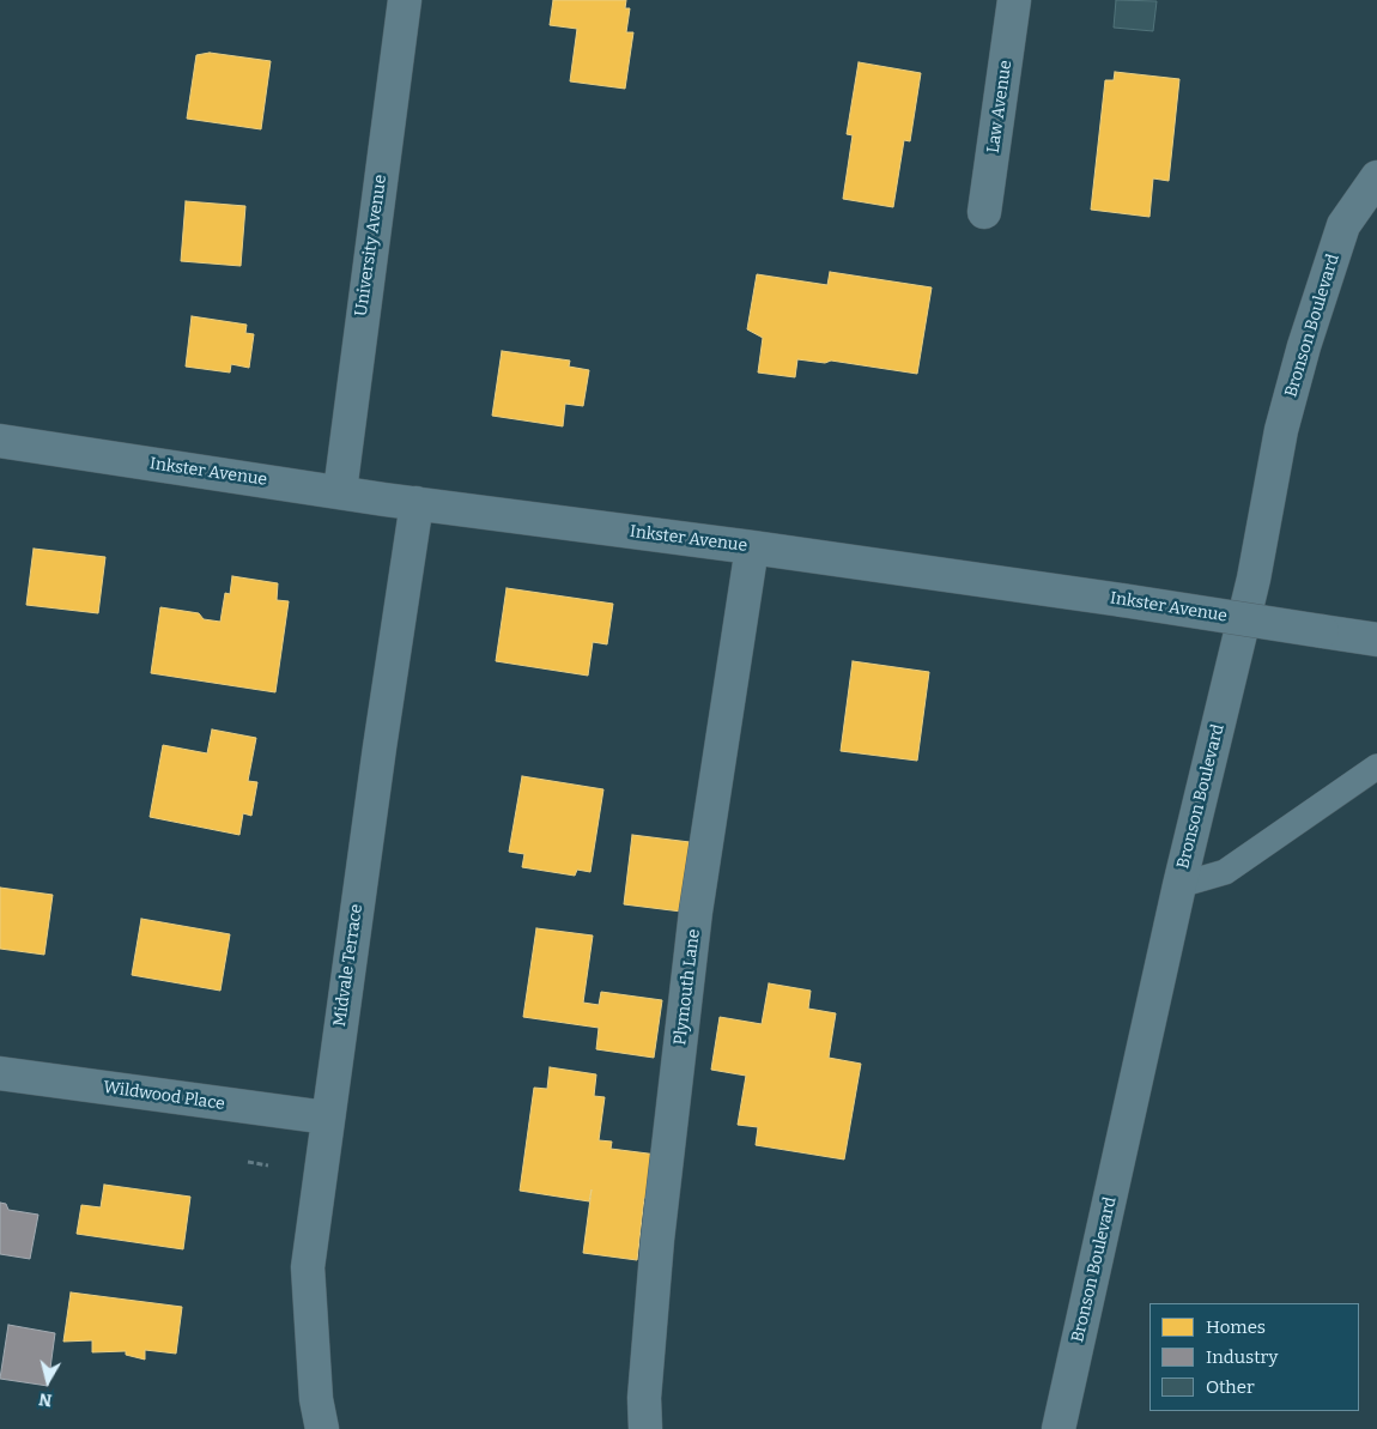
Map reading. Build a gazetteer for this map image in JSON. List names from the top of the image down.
{
  "streets": {
    "street": [
      "Law Avenue",
      "University Avenue",
      "Bronson Boulevard",
      "Inkster Avenue",
      "Midvale Terrace",
      "Plymouth Lane",
      "Wildwood Place"
    ]
  },
  "crossings": [
    ["University Avenue", "Inkster Avenue"],
    ["Inkster Avenue", "Midvale Terrace"],
    ["Inkster Avenue", "Plymouth Lane"],
    ["Midvale Terrace", "Wildwood Place"]
  ],
  "legend": ["Homes", "Industry", "Other"],
  "north": "bottom"
}
